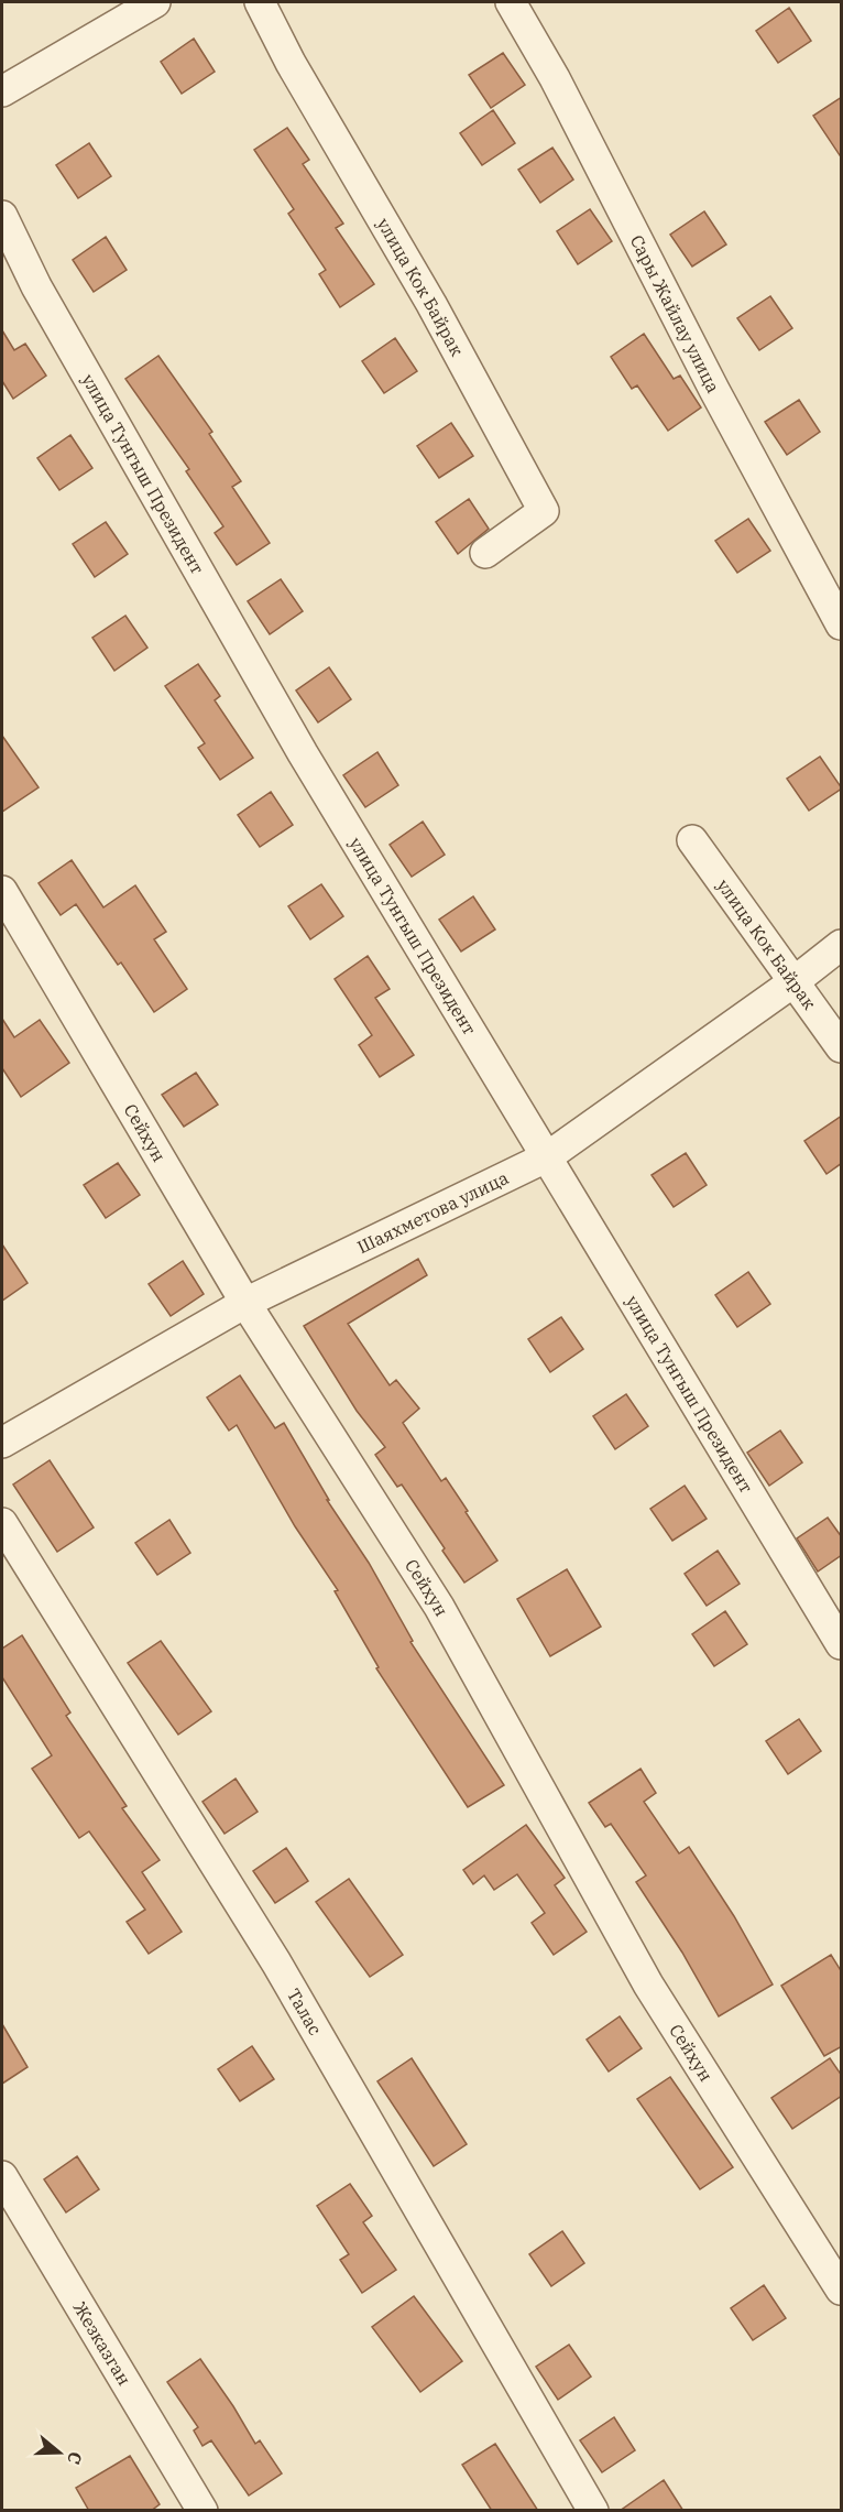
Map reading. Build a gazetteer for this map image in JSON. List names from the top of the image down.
{
  "streets": {
    "street": [
      "улица Кок Байрак",
      "Сары Жайлау улица",
      "улица Тунгыш Президент",
      "Сейхун",
      "Шаяхметова улица",
      "Талас",
      "Жезказган"
    ]
  },
  "crossings": [
    ["улица Кок Байрак", "Шаяхметова улица"],
    ["улица Тунгыш Президент", "Шаяхметова улица"],
    ["Сейхун", "Шаяхметова улица"]
  ],
  "north": "right"
}
